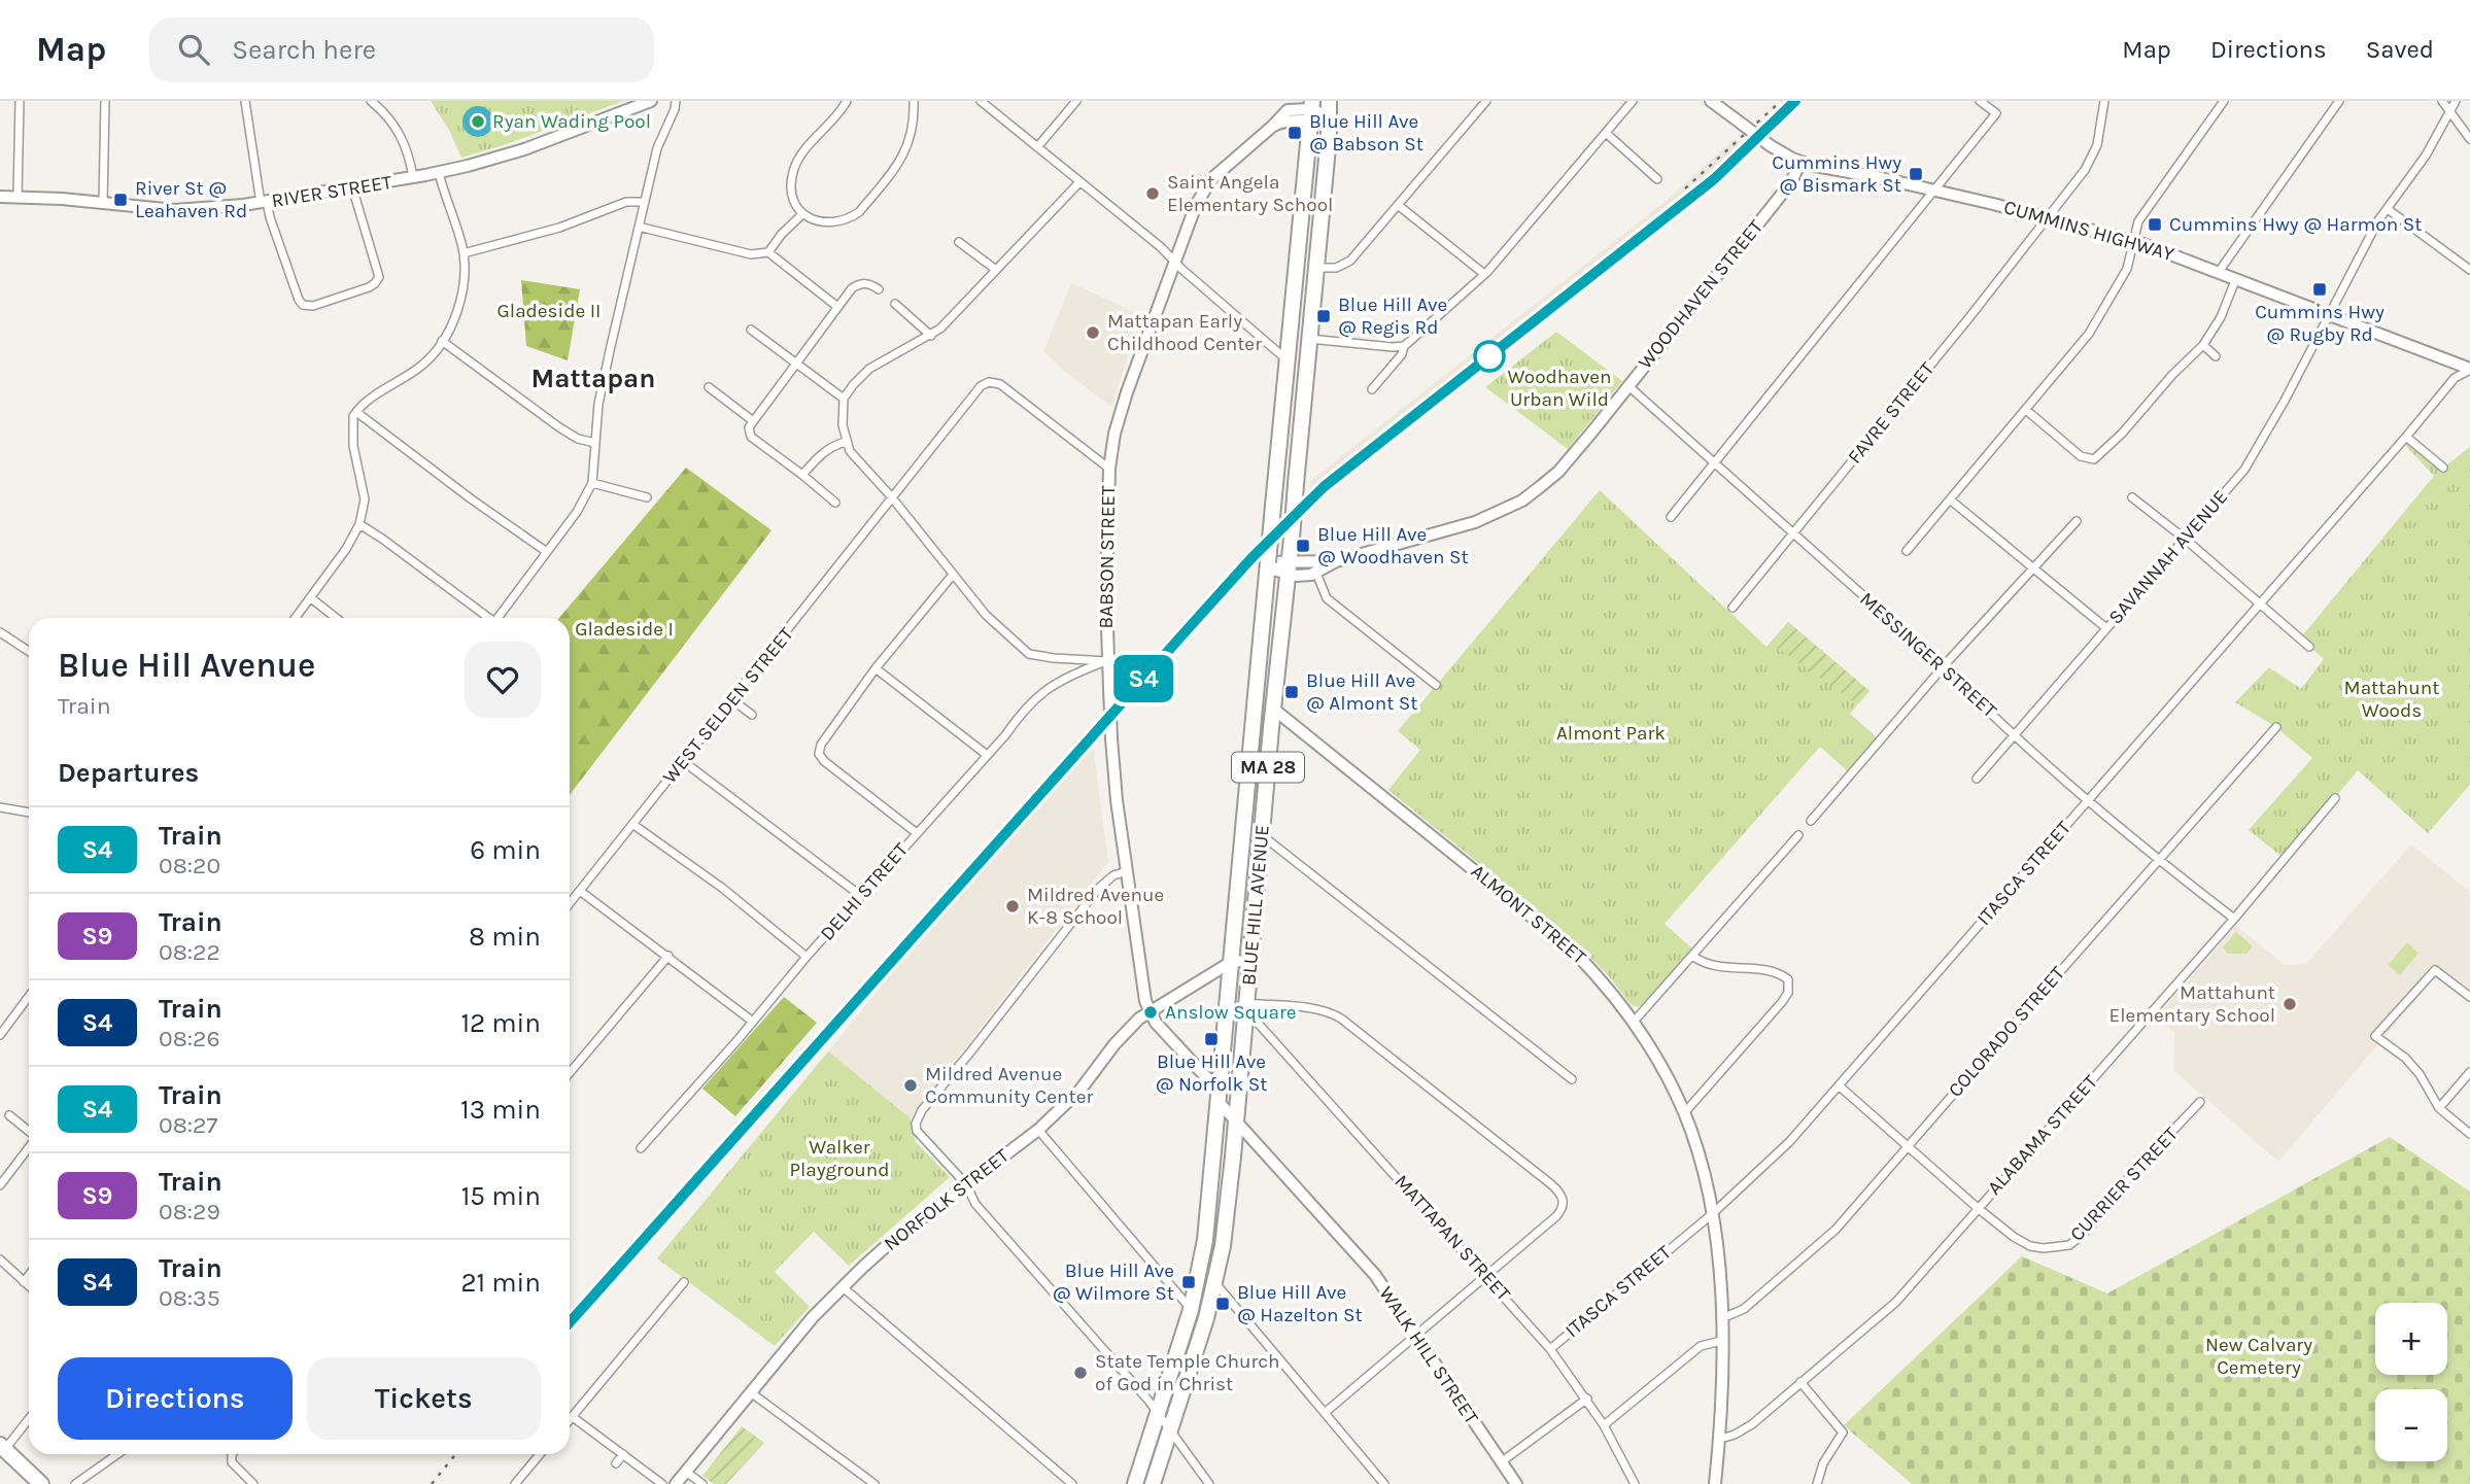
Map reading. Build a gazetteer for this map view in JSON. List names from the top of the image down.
{
  "streets": {
    "highway": ["MA 28", "BLUE HILL AVENUE"],
    "main road": [
      "RIVER STREET",
      "CUMMINS HIGHWAY",
      "WOODHAVEN STREET",
      "BABSON STREET",
      "ALMONT STREET",
      "NORFOLK STREET",
      "WALK HILL STREET"
    ],
    "street": [
      "FAVRE STREET",
      "SAVANNAH AVENUE",
      "MESSINGER STREET",
      "WEST SELDEN STREET",
      "ITASCA STREET",
      "DELHI STREET",
      "COLORADO STREET",
      "ALABAMA STREET",
      "CURRIER STREET",
      "MATTAPAN STREET"
    ]
  },
  "crossings": [
    ["CUMMINS HIGHWAY", "WOODHAVEN STREET"],
    ["CUMMINS HIGHWAY", "FAVRE STREET"],
    ["CUMMINS HIGHWAY", "SAVANNAH AVENUE"],
    ["CUMMINS HIGHWAY", "ITASCA STREET"],
    ["WOODHAVEN STREET", "MESSINGER STREET"],
    ["WOODHAVEN STREET", "BLUE HILL AVENUE"],
    ["FAVRE STREET", "MESSINGER STREET"],
    ["BABSON STREET", "WEST SELDEN STREET"],
    ["BABSON STREET", "DELHI STREET"],
    ["BABSON STREET", "BLUE HILL AVENUE"],
    ["BABSON STREET", "NORFOLK STREET"],
    ["BABSON STREET", "WALK HILL STREET"],
    ["SAVANNAH AVENUE", "MESSINGER STREET"],
    ["MESSINGER STREET", "ITASCA STREET"],
    ["MESSINGER STREET", "COLORADO STREET"],
    ["MESSINGER STREET", "ALABAMA STREET"],
    ["ITASCA STREET", "ALMONT STREET"],
    ["ITASCA STREET", "CURRIER STREET"],
    ["ITASCA STREET", "MATTAPAN STREET"],
    ["BLUE HILL AVENUE", "ALMONT STREET"],
    ["BLUE HILL AVENUE", "NORFOLK STREET"],
    ["BLUE HILL AVENUE", "MATTAPAN STREET"],
    ["BLUE HILL AVENUE", "WALK HILL STREET"],
    ["ALMONT STREET", "COLORADO STREET"],
    ["ALMONT STREET", "ALABAMA STREET"],
    ["COLORADO STREET", "CURRIER STREET"],
    ["ALABAMA STREET", "CURRIER STREET"]
  ],
  "districts": ["Mattapan"],
  "parks": [
    "Gladeside II",
    "Woodhaven Urban Wild",
    "Gladeside I",
    "Mattahunt Woods",
    "Almont Park",
    "Walker Playground",
    "New Calvary Cemetery"
  ],
  "places": {
    "other": [
      "Ryan Wading Pool",
      "Saint Angela Elementary School",
      "Mattapan Early Childhood Center",
      "Mildred Avenue K-8 School",
      "Mattahunt Elementary School",
      "Anslow Square",
      "Mildred Avenue Community Center",
      "State Temple Church of God in Christ"
    ],
    "transit": [
      "Blue Hill Ave @ Babson St",
      "Cummins Hwy @ Bismark St",
      "River St @ Leahaven Rd",
      "Cummins Hwy @ Harmon St",
      "Cummins Hwy @ Rugby Rd",
      "Blue Hill Ave @ Regis Rd",
      "Blue Hill Ave @ Woodhaven St",
      "Blue Hill Ave @ Almont St",
      "Blue Hill Ave @ Norfolk St",
      "Blue Hill Ave @ Wilmore St",
      "Blue Hill Ave @ Hazelton St"
    ]
  },
  "page": {
    "header": "Map",
    "search": "Search here",
    "nav": ["Map", "Directions", "Saved"],
    "on_map": "S4",
    "heading": [
      ["Blue Hill Avenue", "Train"],
      "Departures"
    ],
    "list": [
      {
        "mark": "S4",
        "name": "Train",
        "note": "08:20",
        "value": "6 min"
      },
      {
        "mark": "S9",
        "name": "Train",
        "note": "08:22",
        "value": "8 min"
      },
      {
        "mark": "S4",
        "name": "Train",
        "note": "08:26",
        "value": "12 min"
      },
      {
        "mark": "S4",
        "name": "Train",
        "note": "08:27",
        "value": "13 min"
      },
      {
        "mark": "S9",
        "name": "Train",
        "note": "08:29",
        "value": "15 min"
      },
      {
        "mark": "S4",
        "name": "Train",
        "note": "08:35",
        "value": "21 min"
      }
    ],
    "map_buttons": ["+", "−"],
    "buttons": ["Directions", "Tickets"]
  }
}
